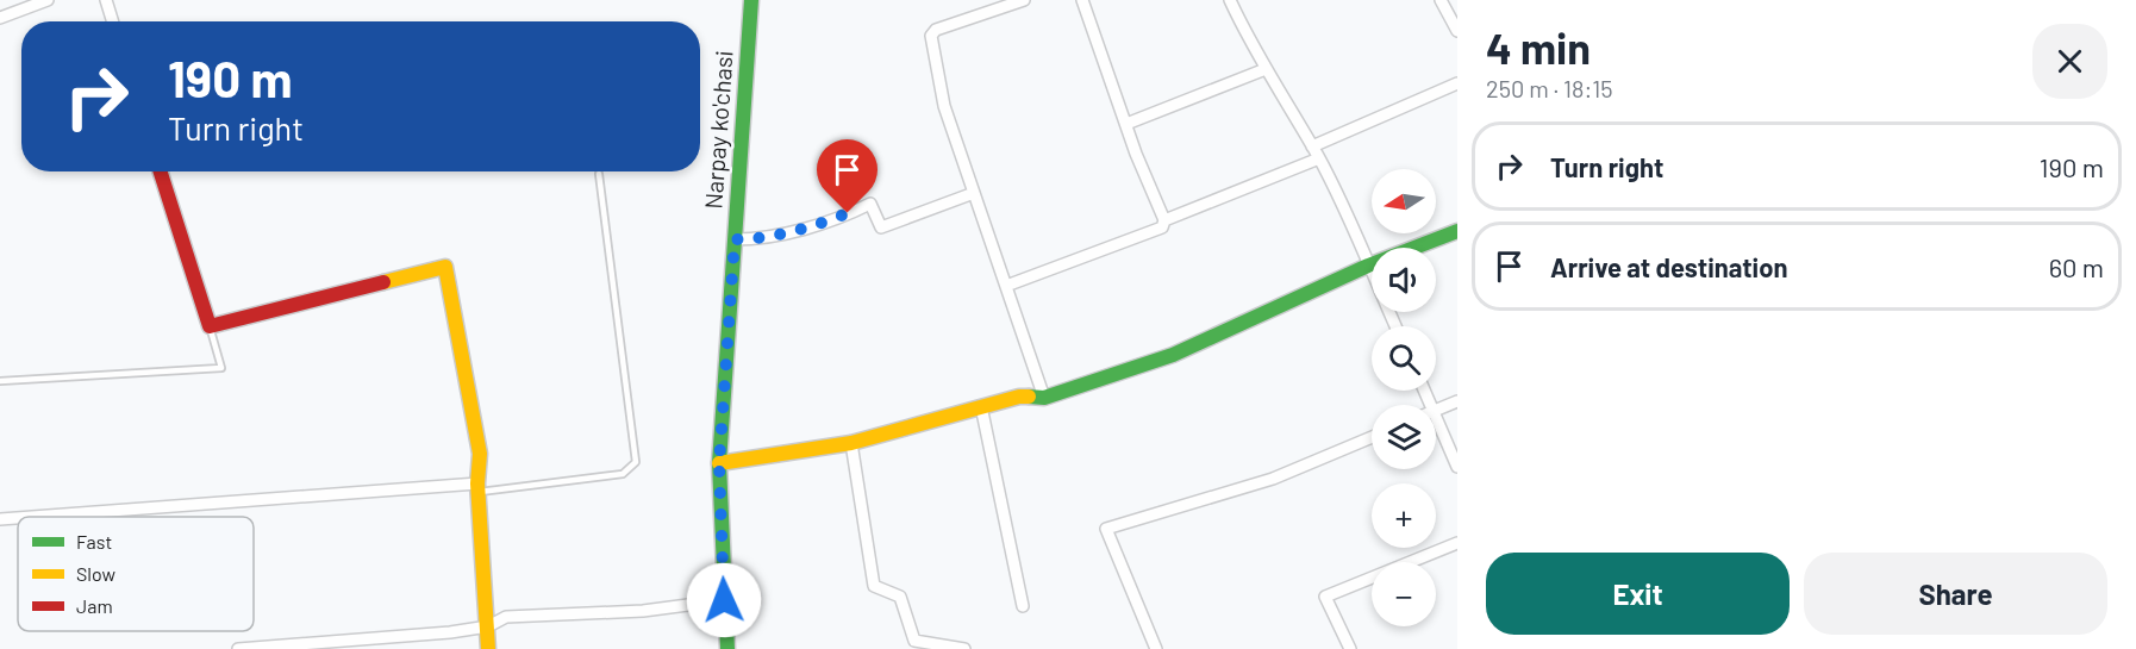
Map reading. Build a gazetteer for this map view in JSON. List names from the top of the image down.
{
  "streets": {
    "street": ["Narpay ko'chasi"]
  },
  "legend": ["Fast", "Slow", "Jam"],
  "north": "left",
  "page": {
    "heading": ["4 min", "250 m · 18:15"],
    "turn": ["190 m", "Turn right"],
    "list": [
      {
        "name": "Turn right",
        "value": "190 m"
      },
      {
        "name": "Arrive at destination",
        "value": "60 m"
      }
    ],
    "map_buttons": ["+", "−"],
    "buttons": ["Exit", "Share"]
  }
}
